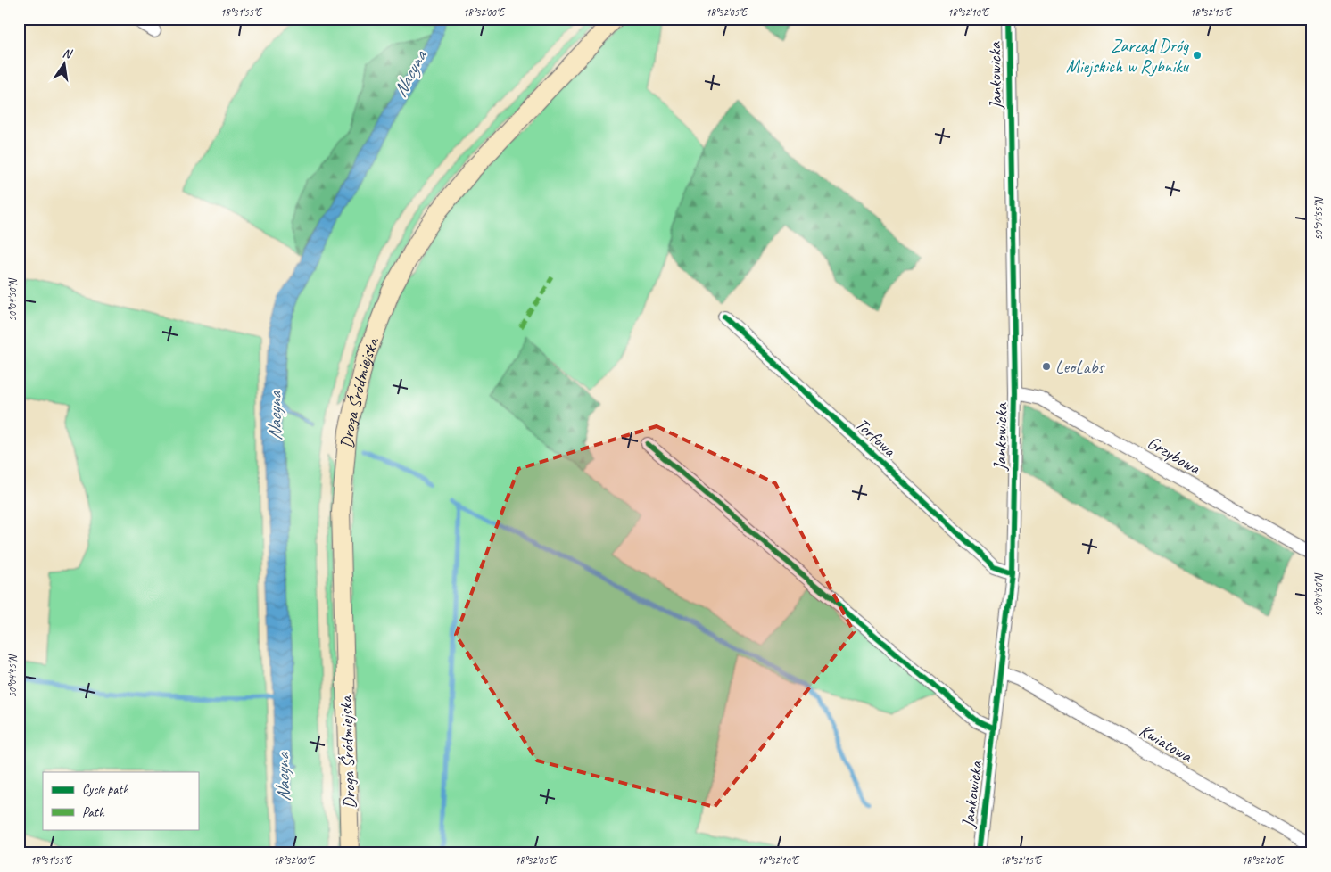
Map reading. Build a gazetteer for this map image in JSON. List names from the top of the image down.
{
  "streets": {
    "main road": ["Droga Śródmiejska"],
    "street": [
      "Jankowicka",
      "Torfowa",
      "Grzybowa",
      "Kwiatowa"
    ]
  },
  "crossings": [
    ["Jankowicka", "Torfowa"],
    ["Jankowicka", "Grzybowa"],
    ["Jankowicka", "Kwiatowa"]
  ],
  "water": ["Nacyna"],
  "places": ["Zarząd Dróg Miejskich w Rybniku", "LeoLabs"],
  "legend": ["Cycle path", "Path"],
  "north": "top",
  "coordinates": [
    "18°31'55\"E",
    "18°32'00\"E",
    "18°32'05\"E",
    "18°32'10\"E",
    "18°32'15\"E",
    "50°04'55\"N",
    "50°04'50\"N",
    "50°04'45\"N",
    "18°32'20\"E"
  ]
}
